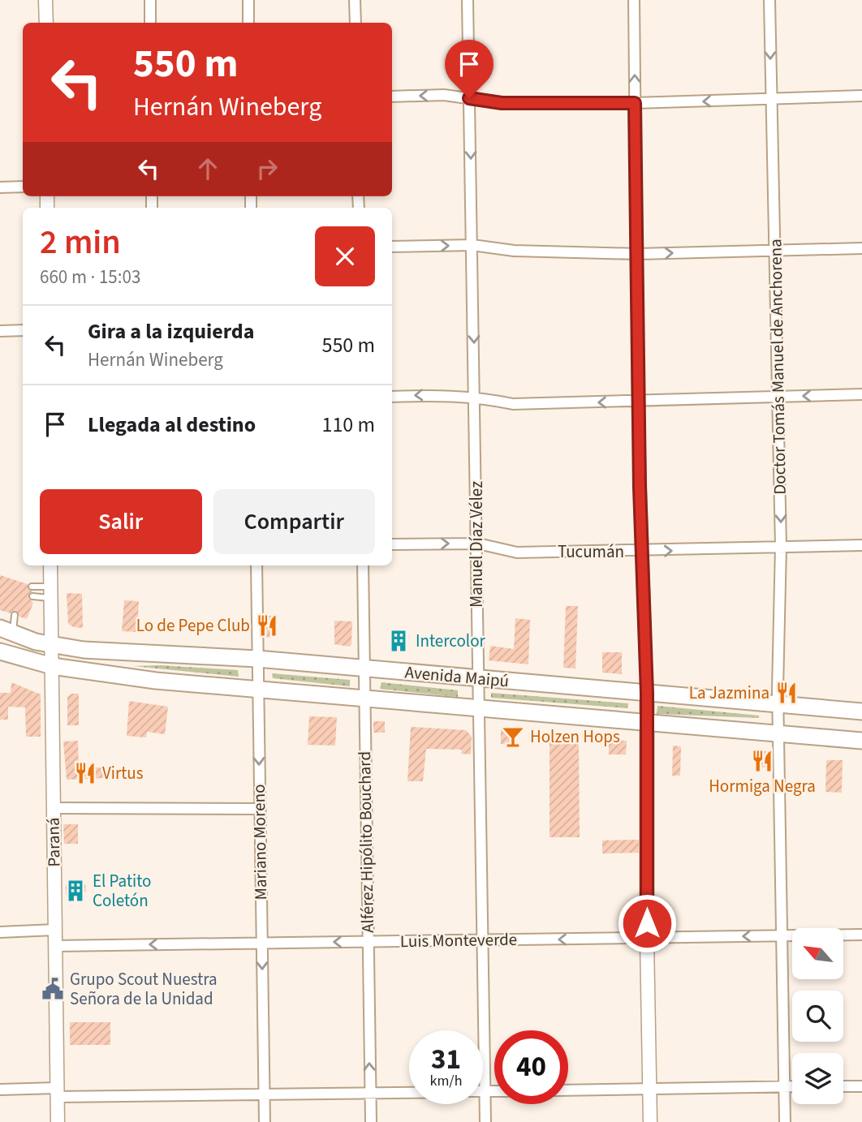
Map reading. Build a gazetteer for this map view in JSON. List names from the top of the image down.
{
  "streets": {
    "main road": ["Avenida Maipú"],
    "street": [
      "Doctor Tomás Manuel de Anchorena",
      "Manuel Díaz Vélez",
      "Tucumán",
      "Paraná",
      "Mariano Moreno",
      "Alférez Hipólito Bouchard",
      "Luis Monteverde"
    ]
  },
  "crossings": [
    ["Doctor Tomás Manuel de Anchorena", "Tucumán"],
    ["Doctor Tomás Manuel de Anchorena", "Avenida Maipú"],
    ["Doctor Tomás Manuel de Anchorena", "Luis Monteverde"],
    ["Manuel Díaz Vélez", "Tucumán"],
    ["Manuel Díaz Vélez", "Avenida Maipú"],
    ["Manuel Díaz Vélez", "Luis Monteverde"],
    ["Avenida Maipú", "Paraná"],
    ["Avenida Maipú", "Mariano Moreno"],
    ["Avenida Maipú", "Alférez Hipólito Bouchard"],
    ["Paraná", "Luis Monteverde"],
    ["Mariano Moreno", "Luis Monteverde"],
    ["Alférez Hipólito Bouchard", "Luis Monteverde"]
  ],
  "one_way": ["Tucumán", "Mariano Moreno", "Luis Monteverde"],
  "places": {
    "restaurant": [
      "Lo de Pepe Club",
      "La Jazmina",
      "Hormiga Negra",
      "Virtus"
    ],
    "building": ["Intercolor", "El Patito Coletón"],
    "bar": ["Holzen Hops"],
    "public building": ["Grupo Scout Nuestra Señora de la Unidad"]
  },
  "north": "top left",
  "page": {
    "turn": ["550 m", "Hernán Wineberg"],
    "heading": ["2 min", "660 m · 15:03"],
    "list": [
      {
        "name": "Gira a la izquierda",
        "note": "Hernán Wineberg",
        "value": "550 m"
      },
      {
        "name": "Llegada al destino",
        "value": "110 m"
      }
    ],
    "buttons": ["Salir", "Compartir"],
    "speed": "31 km/h",
    "limit": "40"
  }
}
